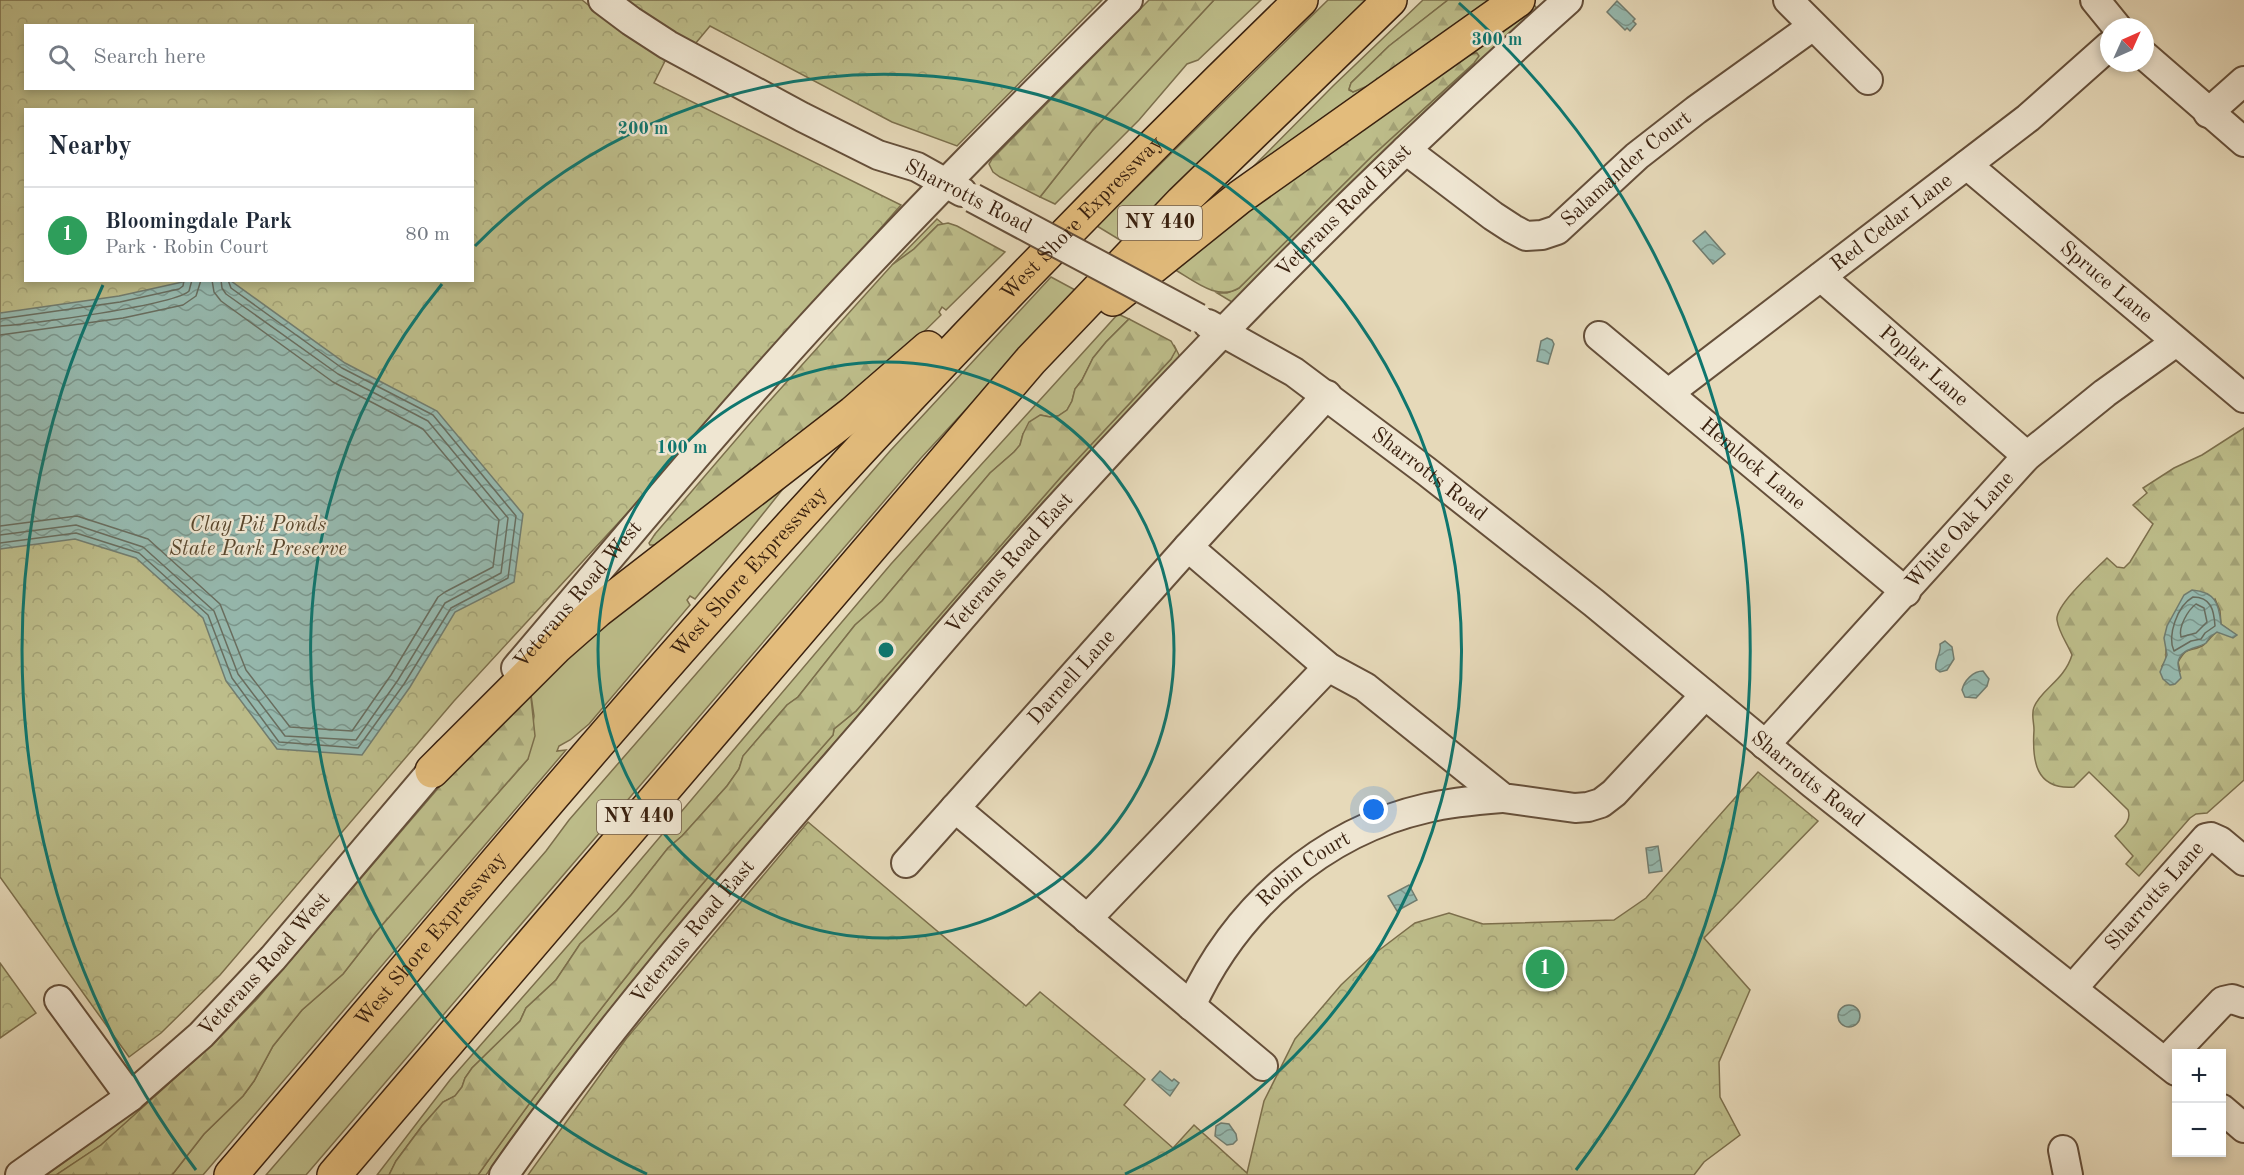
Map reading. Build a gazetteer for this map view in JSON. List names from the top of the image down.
{
  "streets": {
    "highway": ["West Shore Expressway", "NY 440"],
    "street": [
      "Salamander Court",
      "Sharrotts Road",
      "Veterans Road East",
      "Red Cedar Lane",
      "Spruce Lane",
      "Poplar Lane",
      "Hemlock Lane",
      "White Oak Lane",
      "Veterans Road West",
      "Darnell Lane",
      "Robin Court",
      "Sharrotts Lane"
    ]
  },
  "crossings": [
    ["Salamander Court", "Veterans Road East"],
    ["Sharrotts Road", "Veterans Road East"],
    ["Sharrotts Road", "White Oak Lane"],
    ["Sharrotts Road", "Veterans Road West"],
    ["Sharrotts Road", "Darnell Lane"],
    ["Sharrotts Road", "Robin Court"],
    ["Sharrotts Road", "Sharrotts Lane"],
    ["Red Cedar Lane", "Spruce Lane"],
    ["Red Cedar Lane", "Poplar Lane"],
    ["Red Cedar Lane", "Hemlock Lane"],
    ["Spruce Lane", "White Oak Lane"],
    ["Poplar Lane", "White Oak Lane"],
    ["Hemlock Lane", "White Oak Lane"]
  ],
  "parks": ["Clay Pit Ponds State Park Preserve"],
  "north": "top right",
  "page": {
    "search": "Search here",
    "heading": "Nearby",
    "list": [
      {
        "mark": "1",
        "name": "Bloomingdale Park",
        "note": "Park · Robin Court",
        "value": "80 m"
      }
    ],
    "pins": "1",
    "map_buttons": ["+", "−"]
  },
  "rings": ["300 m", "200 m", "100 m"]
}
